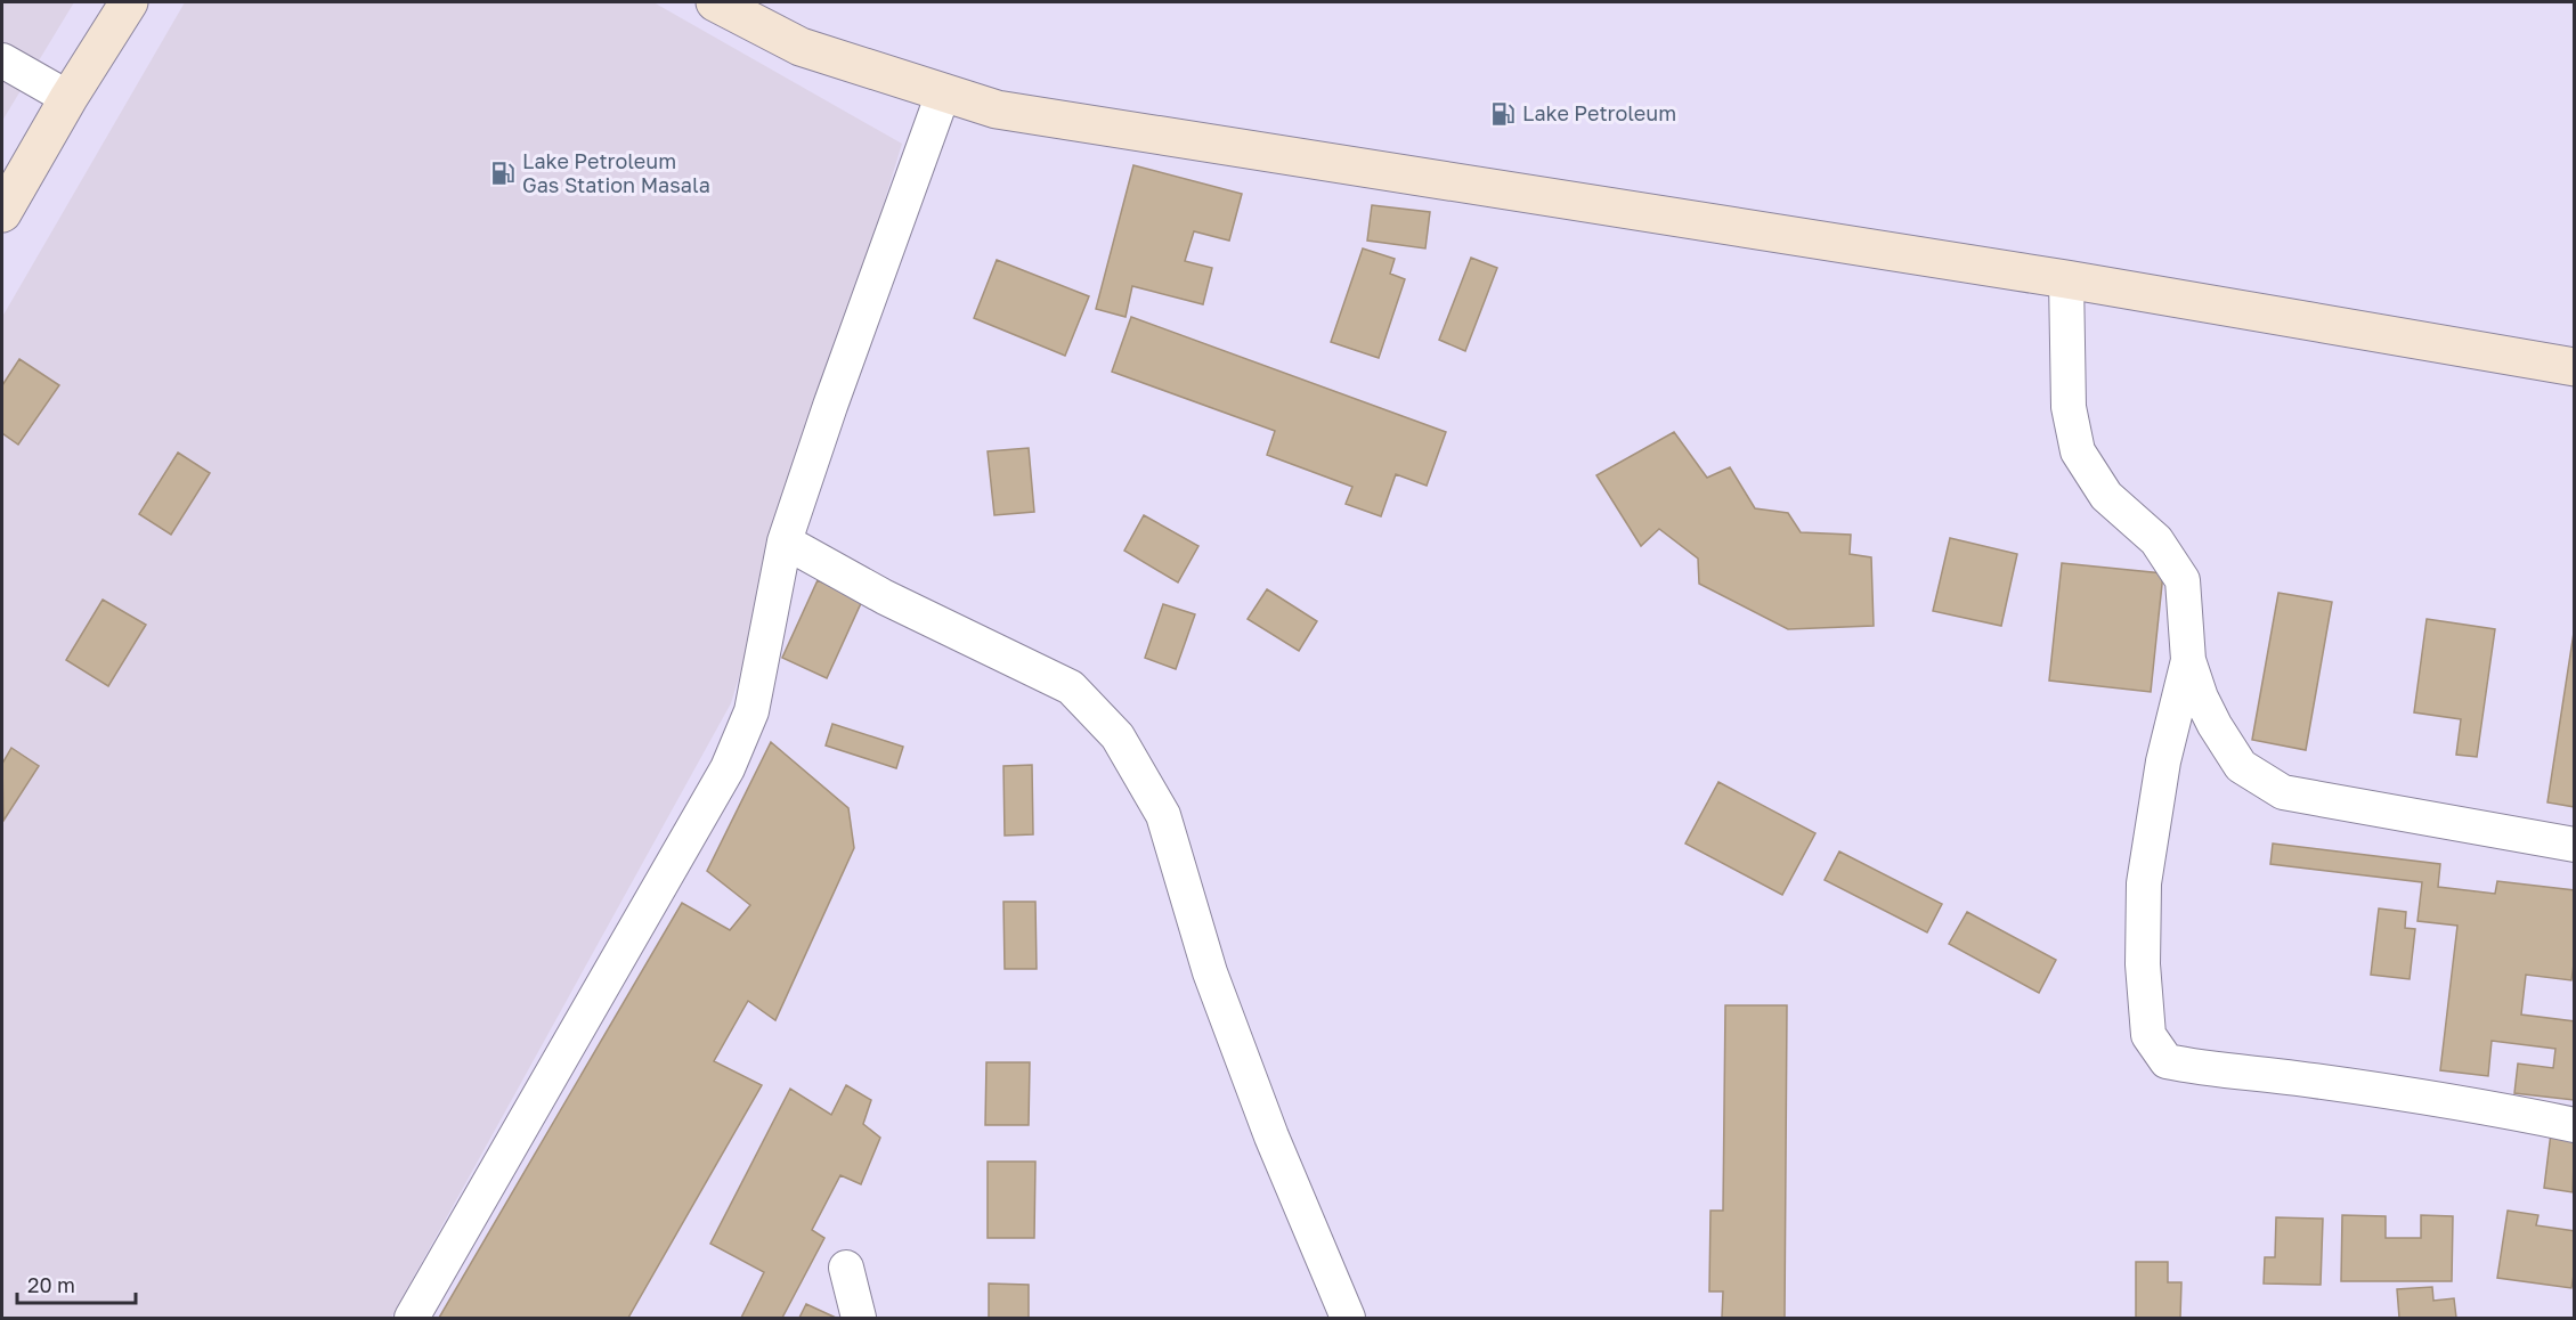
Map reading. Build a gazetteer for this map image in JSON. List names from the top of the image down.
{
  "places": {
    "fuel station": ["Lake Petroleum", "Lake Petroleum Gas Station Masala"]
  },
  "scale_bar": "20 m"
}
